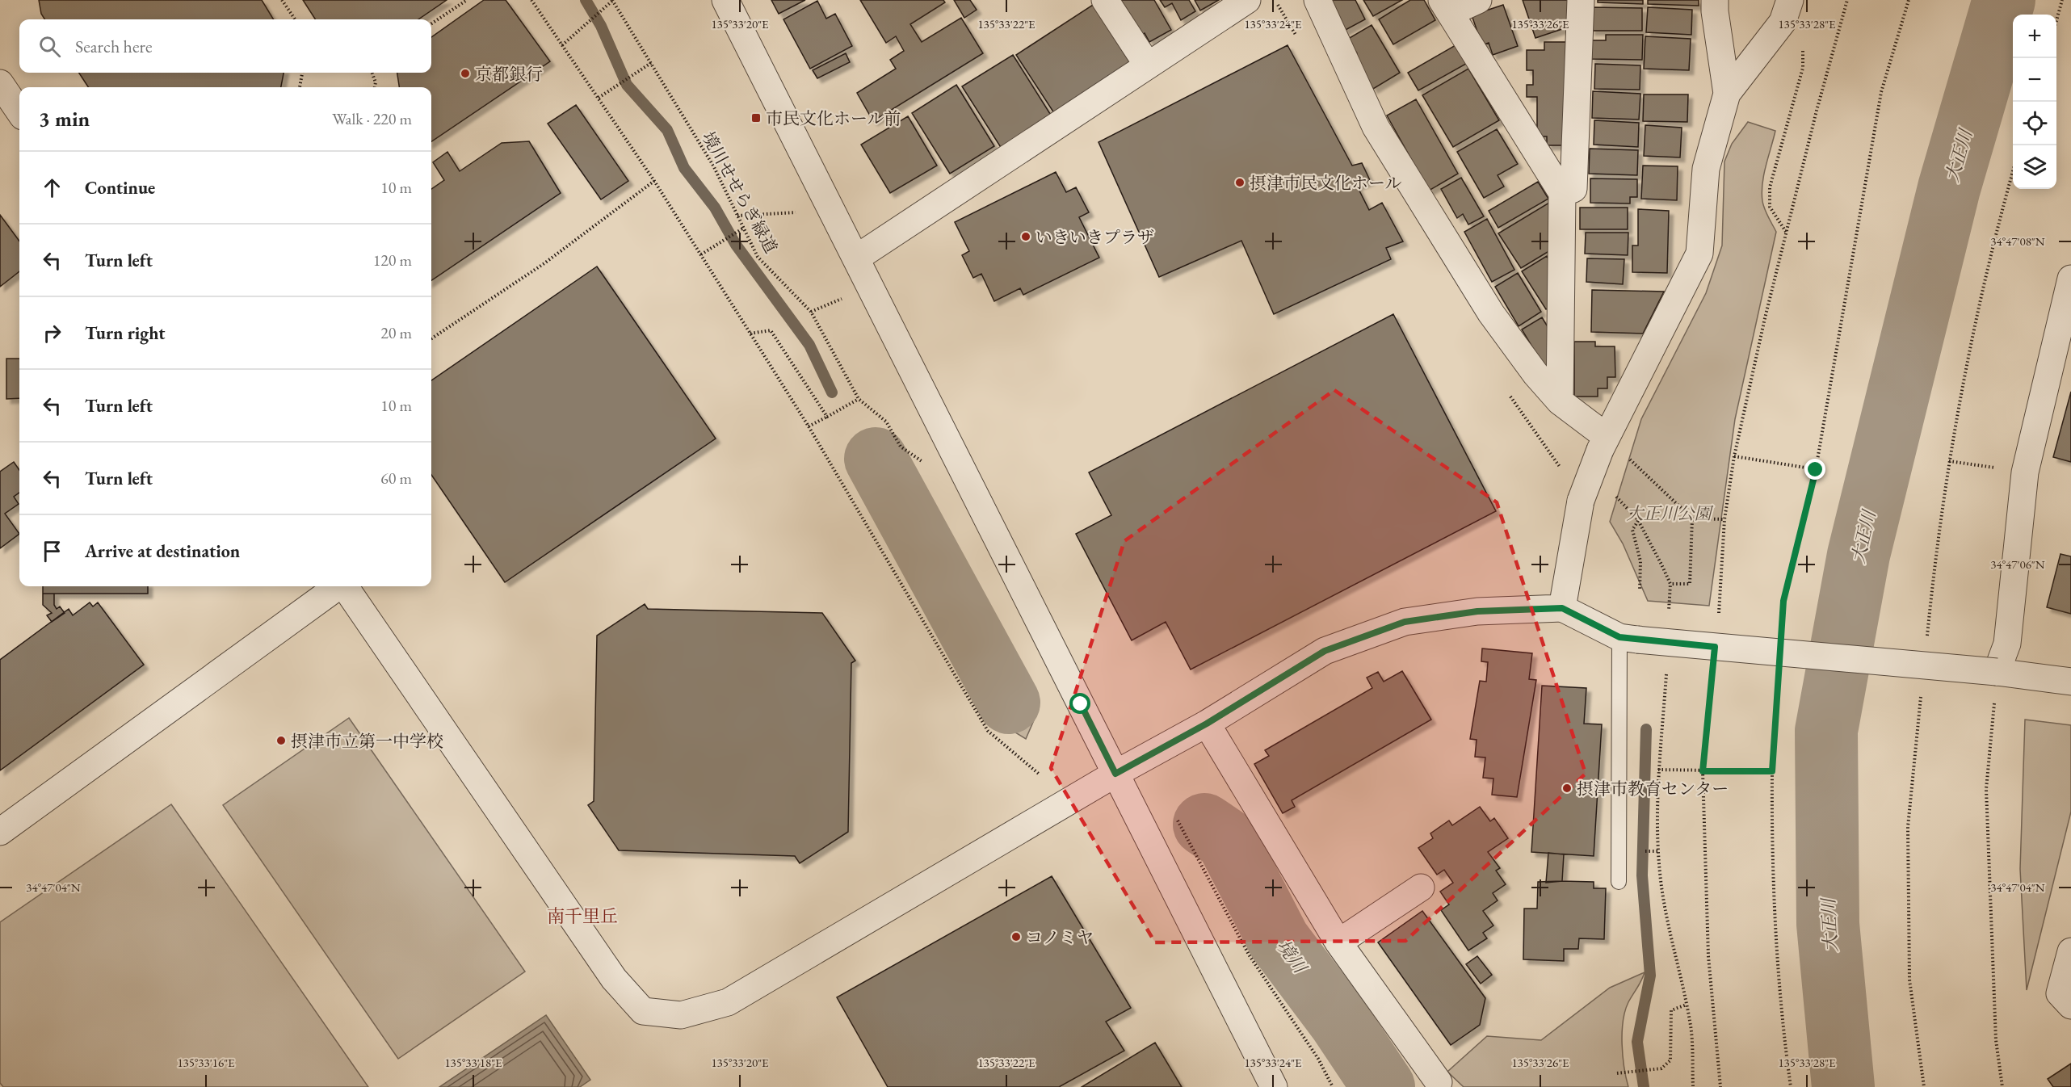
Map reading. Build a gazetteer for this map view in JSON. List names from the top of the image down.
{
  "streets": {
    "path": ["境川せせらぎ緑道"]
  },
  "districts": ["南千里丘"],
  "water": ["大正川", "境川"],
  "parks": ["大正川公園"],
  "places": {
    "other": [
      "京都銀行",
      "摂津市民文化ホール",
      "いきいきプラザ",
      "摂津市立第一中学校",
      "摂津市教育センター",
      "コノミヤ"
    ],
    "transit": ["市民文化ホール前"]
  },
  "page": {
    "map_buttons": ["+", "−"],
    "search": "Search here",
    "heading": ["3 min", "Walk · 220 m"],
    "list": [
      ["Continue", "10 m"],
      ["Turn left", "120 m"],
      ["Turn right", "20 m"],
      ["Turn left", "10 m"],
      ["Turn left", "60 m"],
      "Arrive at destination"
    ]
  },
  "coordinates": [
    "135°33'20\"E",
    "135°33'22\"E",
    "135°33'24\"E",
    "135°33'26\"E",
    "135°33'28\"E",
    "34°47'08\"N",
    "34°47'06\"N",
    "34°47'04\"N",
    "135°33'16\"E",
    "135°33'18\"E"
  ]
}
